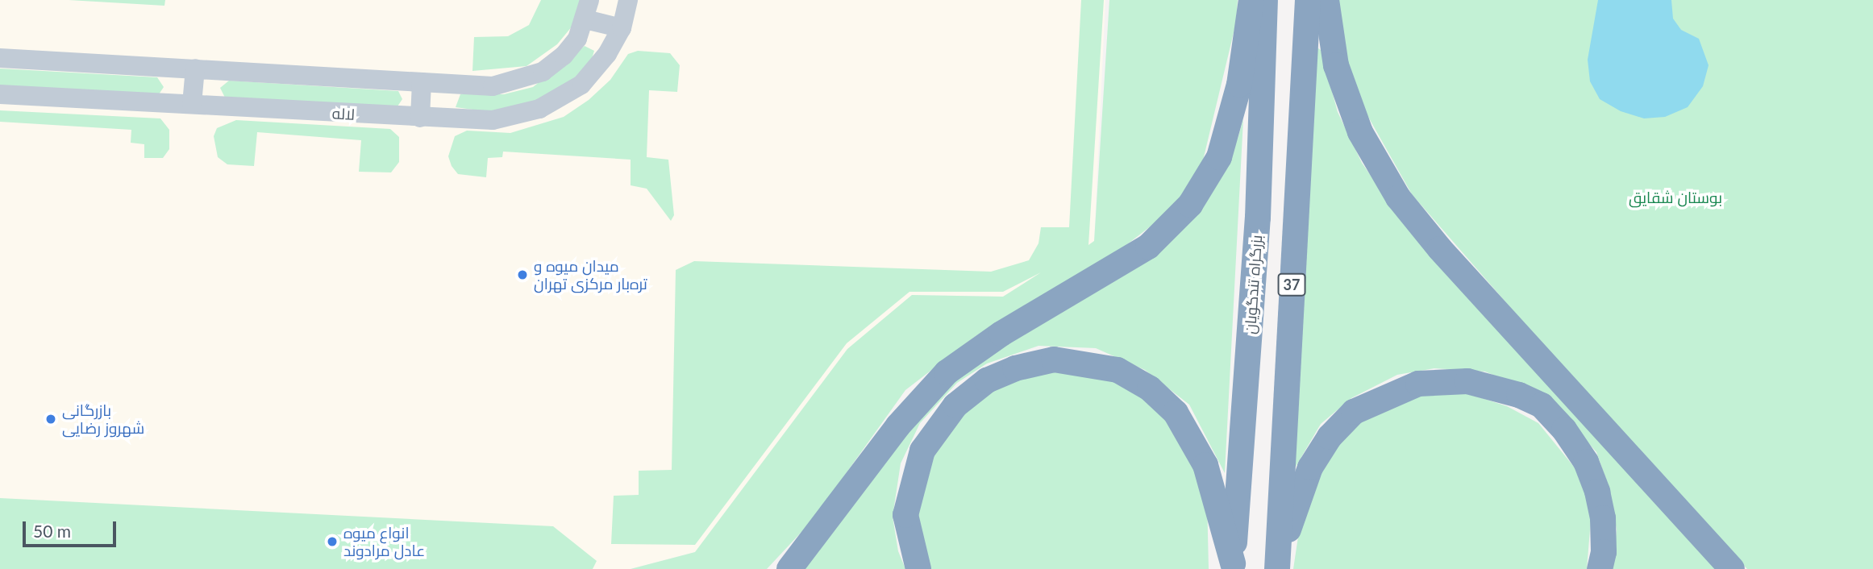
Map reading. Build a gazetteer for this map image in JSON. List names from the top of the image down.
{
  "streets": {
    "highway": ["بزرگراه تندگویان", "37"],
    "street": ["لاله"]
  },
  "parks": ["بوستان شقایق"],
  "places": ["میدان میوه و تره‌بار مرکزی تهران", "بازرگانی شهروز رضایی", "انواع میوه عادل مرادوند"],
  "scale_bar": "50 m"
}
